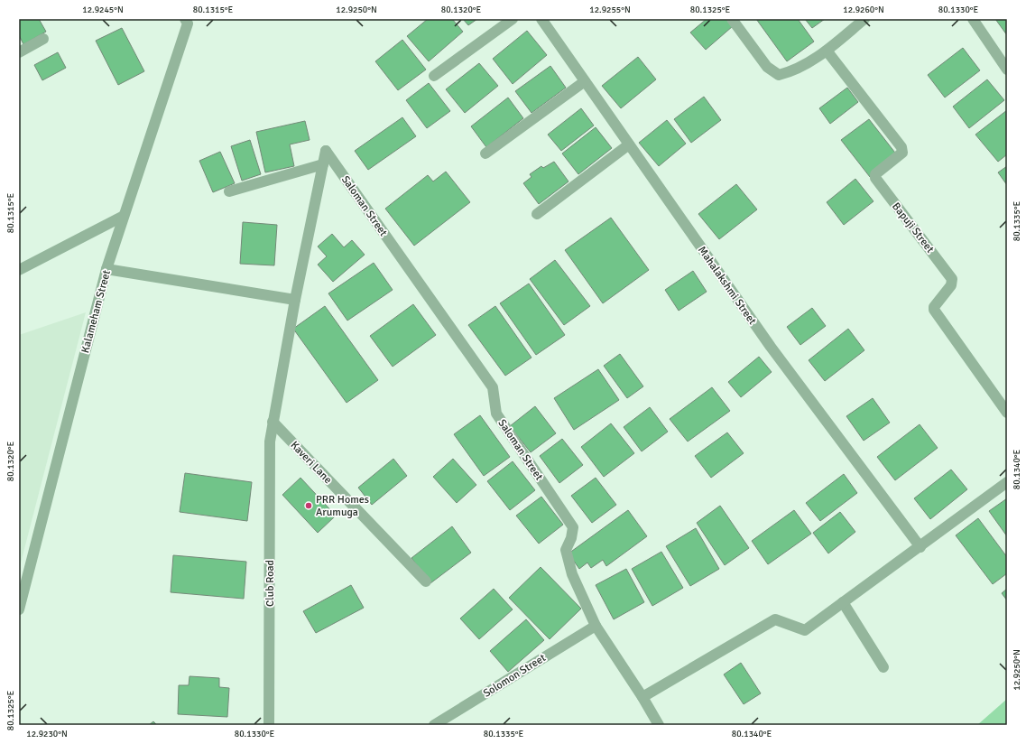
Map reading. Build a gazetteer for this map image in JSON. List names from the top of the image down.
{
  "streets": {
    "street": [
      "Saloman Street",
      "Bapuji Street",
      "Mahalakshmi Street",
      "Kalameham Street",
      "Kaveri Lane",
      "Club Road",
      "Solomon Street"
    ]
  },
  "crossings": [
    ["Saloman Street", "Club Road"],
    ["Saloman Street", "Solomon Street"],
    ["Kaveri Lane", "Club Road"]
  ],
  "places": ["PRR Homes Arumuga"],
  "coordinates": [
    "12.9245°N",
    "80.1315°E",
    "12.9250°N",
    "80.1320°E",
    "12.9255°N",
    "80.1325°E",
    "12.9260°N",
    "80.1330°E",
    "80.1335°E",
    "80.1340°E",
    "12.9230°N"
  ]
}
